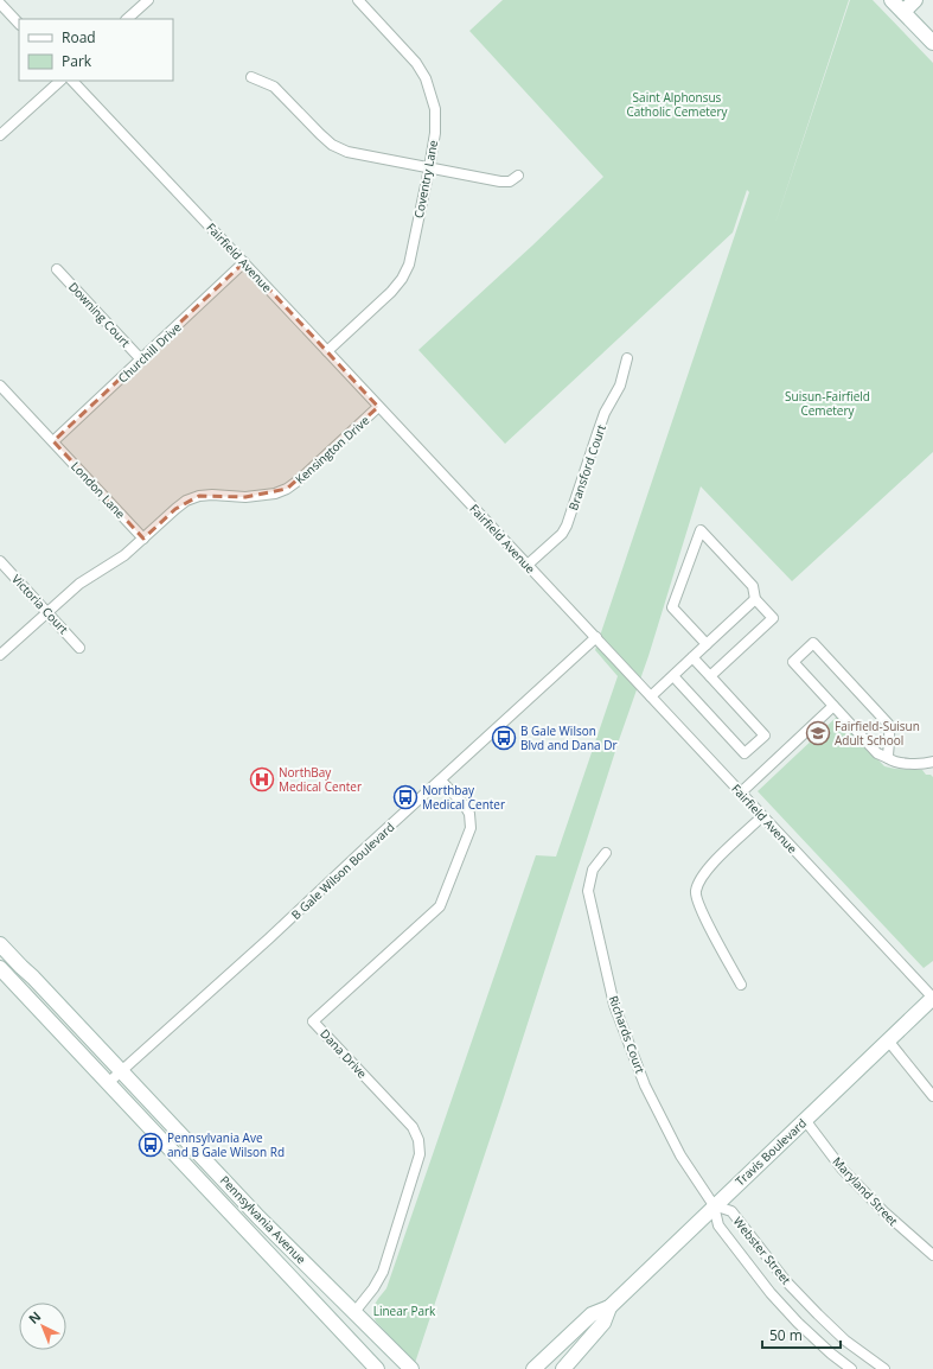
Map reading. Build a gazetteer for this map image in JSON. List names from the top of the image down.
{
  "streets": {
    "main road": ["Travis Boulevard", "Pennsylvania Avenue"],
    "street": [
      "Coventry Lane",
      "Fairfield Avenue",
      "Downing Court",
      "Churchill Drive",
      "Kensington Drive",
      "Bransford Court",
      "London Lane",
      "Victoria Court",
      "B Gale Wilson Boulevard",
      "Richards Court",
      "Dana Drive",
      "Maryland Street",
      "Webster Street"
    ]
  },
  "crossings": [
    ["Coventry Lane", "Fairfield Avenue"],
    ["Fairfield Avenue", "Churchill Drive"],
    ["Fairfield Avenue", "Kensington Drive"],
    ["Fairfield Avenue", "Bransford Court"],
    ["Fairfield Avenue", "B Gale Wilson Boulevard"],
    ["Fairfield Avenue", "Travis Boulevard"],
    ["Downing Court", "Churchill Drive"],
    ["Churchill Drive", "London Lane"],
    ["Kensington Drive", "London Lane"],
    ["Kensington Drive", "Victoria Court"],
    ["B Gale Wilson Boulevard", "Dana Drive"],
    ["B Gale Wilson Boulevard", "Pennsylvania Avenue"],
    ["Richards Court", "Travis Boulevard"],
    ["Richards Court", "Webster Street"],
    ["Dana Drive", "Pennsylvania Avenue"],
    ["Travis Boulevard", "Maryland Street"],
    ["Travis Boulevard", "Webster Street"]
  ],
  "parks": ["Saint Alphonsus Catholic Cemetery", "Suisun-Fairfield Cemetery", "Linear Park"],
  "places": {
    "school or university": ["Fairfield-Suisun Adult School"],
    "bus stop": ["B Gale Wilson Blvd and Dana Dr", "Northbay Medical Center", "Pennsylvania Ave and B Gale Wilson Rd"],
    "hospital": ["NorthBay Medical Center"]
  },
  "legend": ["Road", "Park"],
  "scale_bar": "50 m",
  "north": "top left"
}
